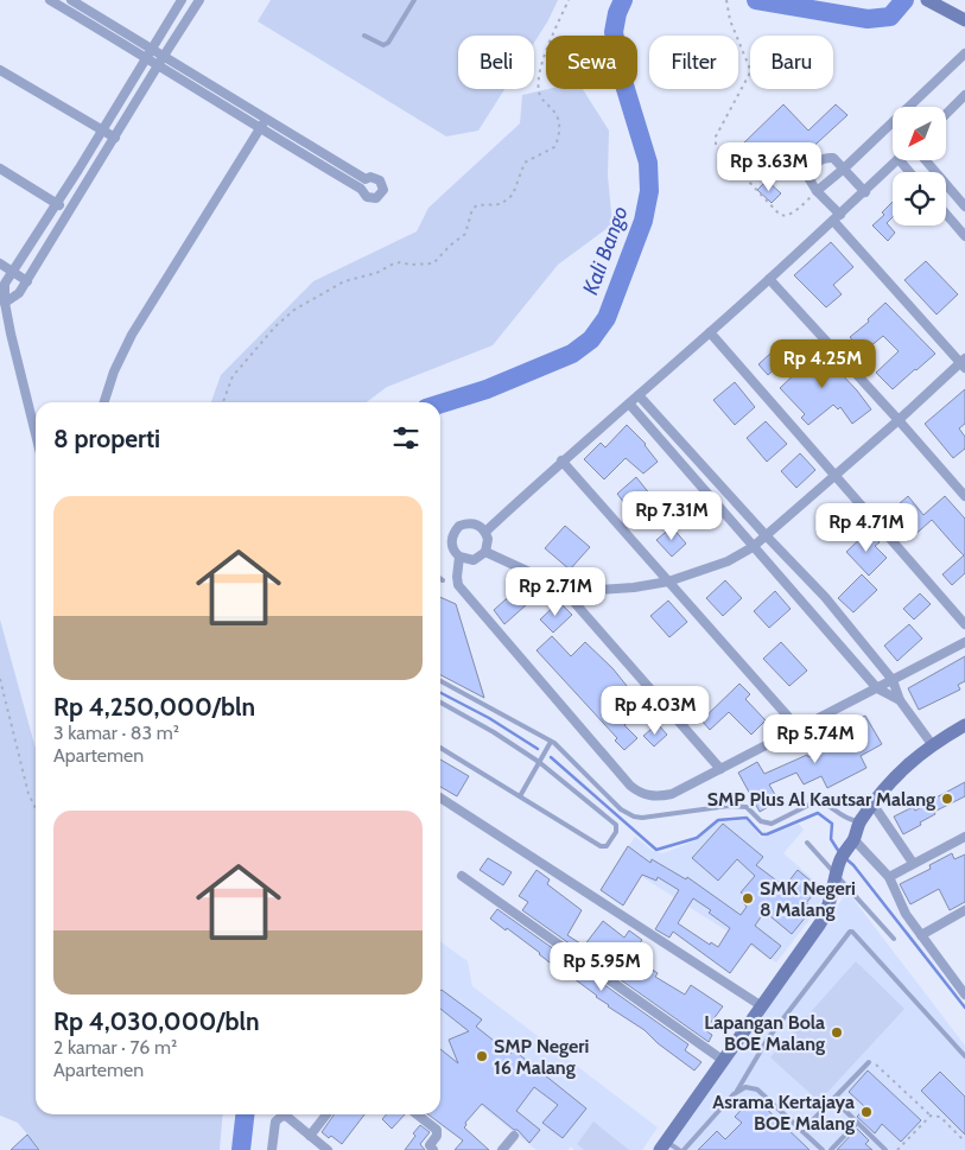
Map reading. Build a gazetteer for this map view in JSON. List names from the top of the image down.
{
  "water": ["Kali Bango"],
  "places": [
    "SMP Plus Al Kautsar Malang",
    "SMK Negeri 8 Malang",
    "Lapangan Bola BOE Malang",
    "SMP Negeri 16 Malang",
    "Asrama Kertajaya BOE Malang"
  ],
  "north": "bottom left",
  "page": {
    "chip": [
      "Beli",
      "Sewa",
      "Filter",
      "Baru"
    ],
    "price": [
      "Rp 3.63M",
      "Rp 4.25M",
      "Rp 7.31M",
      "Rp 4.71M",
      "Rp 2.71M",
      "Rp 4.03M",
      "Rp 5.74M",
      "Rp 5.95M"
    ],
    "heading": "8 properti",
    "list": [
      {
        "name": "Rp 4,250,000/bln",
        "note": "3 kamar · 83 m² · Apartemen"
      },
      {
        "name": "Rp 4,030,000/bln",
        "note": "2 kamar · 76 m² · Apartemen"
      }
    ]
  }
}
